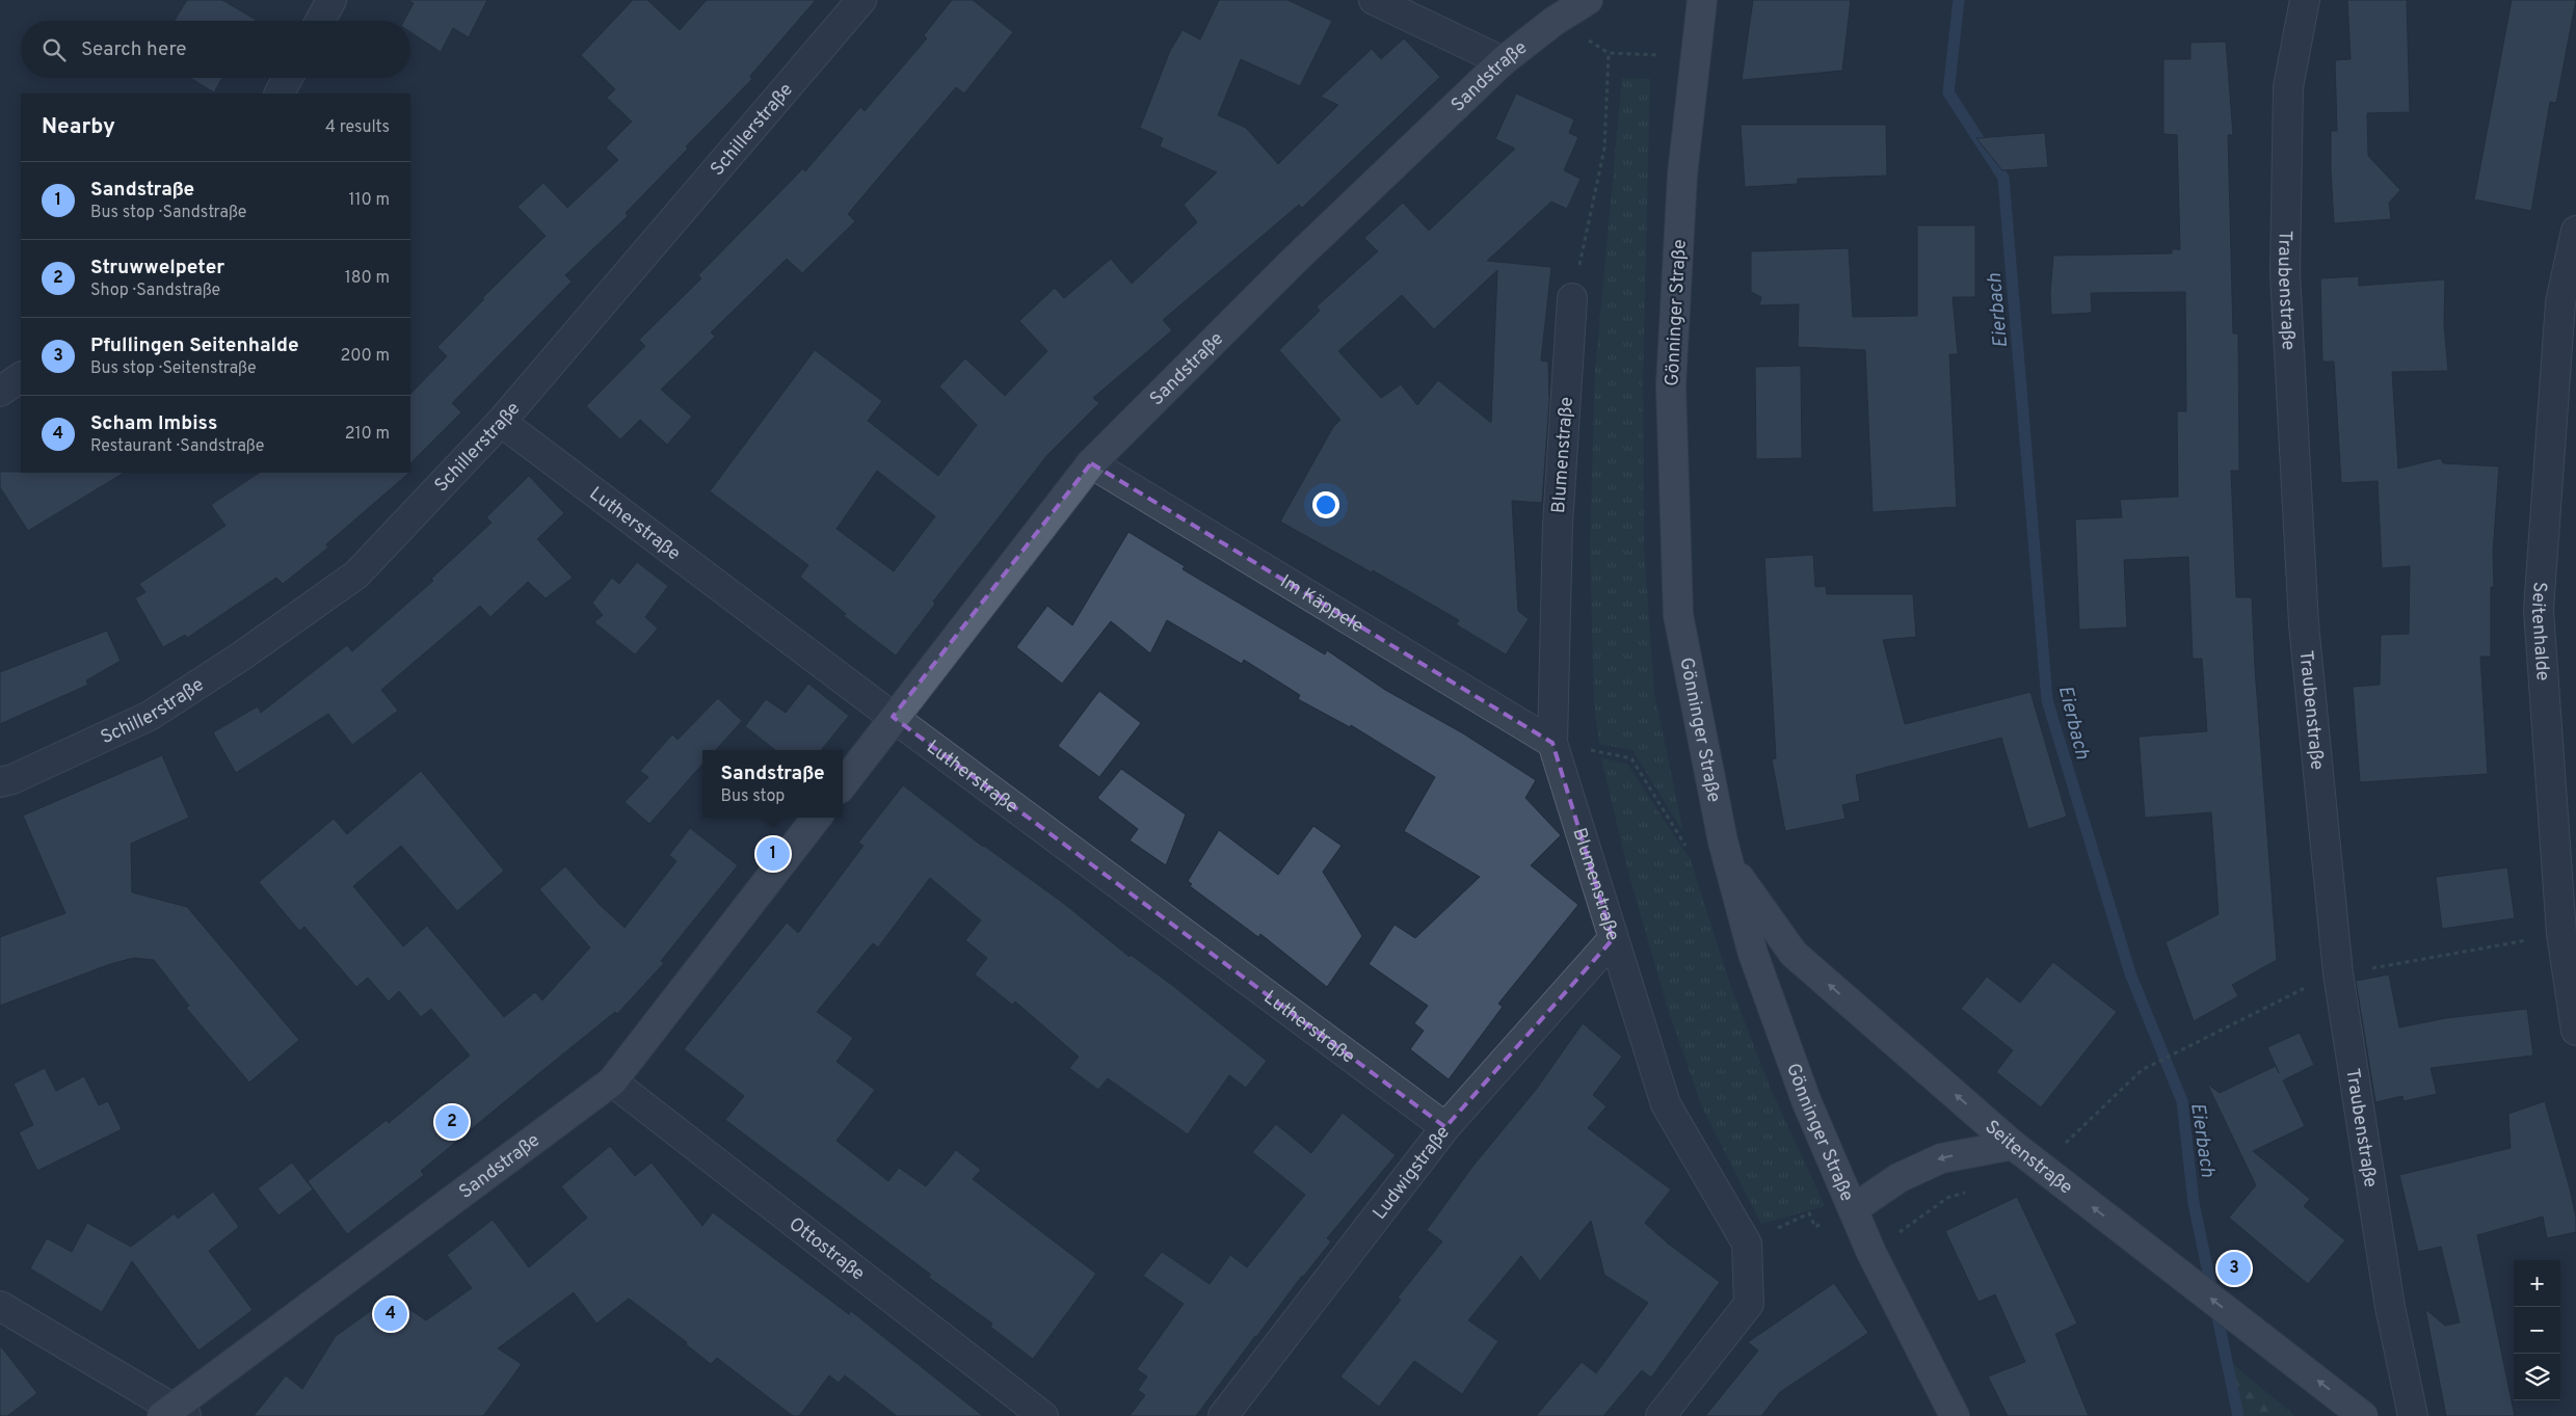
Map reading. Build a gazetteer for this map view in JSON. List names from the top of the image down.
{
  "streets": {
    "main road": ["Sandstraße", "Gönninger Straße", "Seitenstraße"],
    "street": [
      "Schillerstraße",
      "Traubenstraße",
      "Blumenstraße",
      "Lutherstraße",
      "Im Käppele",
      "Seitenhalde",
      "Ludwigstraße",
      "Ottostraße"
    ]
  },
  "crossings": [
    ["Sandstraße", "Lutherstraße"],
    ["Sandstraße", "Im Käppele"],
    ["Sandstraße", "Ottostraße"],
    ["Schillerstraße", "Lutherstraße"],
    ["Gönninger Straße", "Seitenstraße"],
    ["Blumenstraße", "Im Käppele"],
    ["Blumenstraße", "Ludwigstraße"],
    ["Lutherstraße", "Ludwigstraße"]
  ],
  "one_way": ["Seitenstraße"],
  "water": ["Eierbach"],
  "page": {
    "search": "Search here",
    "heading": ["Nearby", "4 results"],
    "list": [
      {
        "mark": "1",
        "name": "Sandstraße",
        "note": "Bus stop · Sandstraße",
        "value": "110 m"
      },
      {
        "mark": "2",
        "name": "Struwwelpeter",
        "note": "Shop · Sandstraße",
        "value": "180 m"
      },
      {
        "mark": "3",
        "name": "Pfullingen Seitenhalde",
        "note": "Bus stop · Seitenstraße",
        "value": "200 m"
      },
      {
        "mark": "4",
        "name": "Scham Imbiss",
        "note": "Restaurant · Sandstraße",
        "value": "210 m"
      }
    ],
    "popup": ["Sandstraße", "Bus stop"],
    "pins": [
      "1",
      "2",
      "3",
      "4"
    ],
    "map_buttons": ["+", "−"]
  }
}
